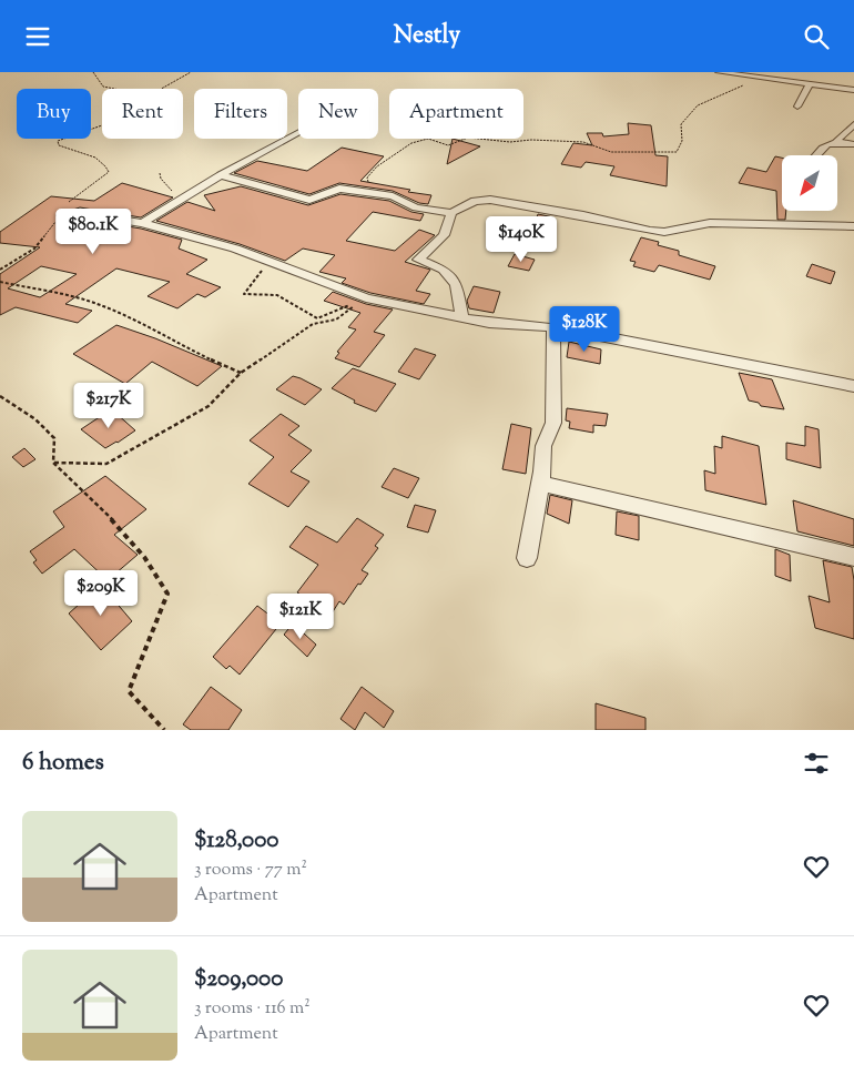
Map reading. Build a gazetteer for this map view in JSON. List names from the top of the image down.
{
  "north": "bottom left",
  "page": {
    "header": "Nestly",
    "chip": [
      "Buy",
      "Rent",
      "Filters",
      "New",
      "Apartment"
    ],
    "price": [
      "$80.1K",
      "$140K",
      "$128K",
      "$217K",
      "$209K",
      "$121K"
    ],
    "heading": "6 homes",
    "list": [
      {
        "name": "$128,000",
        "note": "3 rooms · 77 m² · Apartment"
      },
      {
        "name": "$209,000",
        "note": "3 rooms · 116 m² · Apartment"
      }
    ]
  }
}
